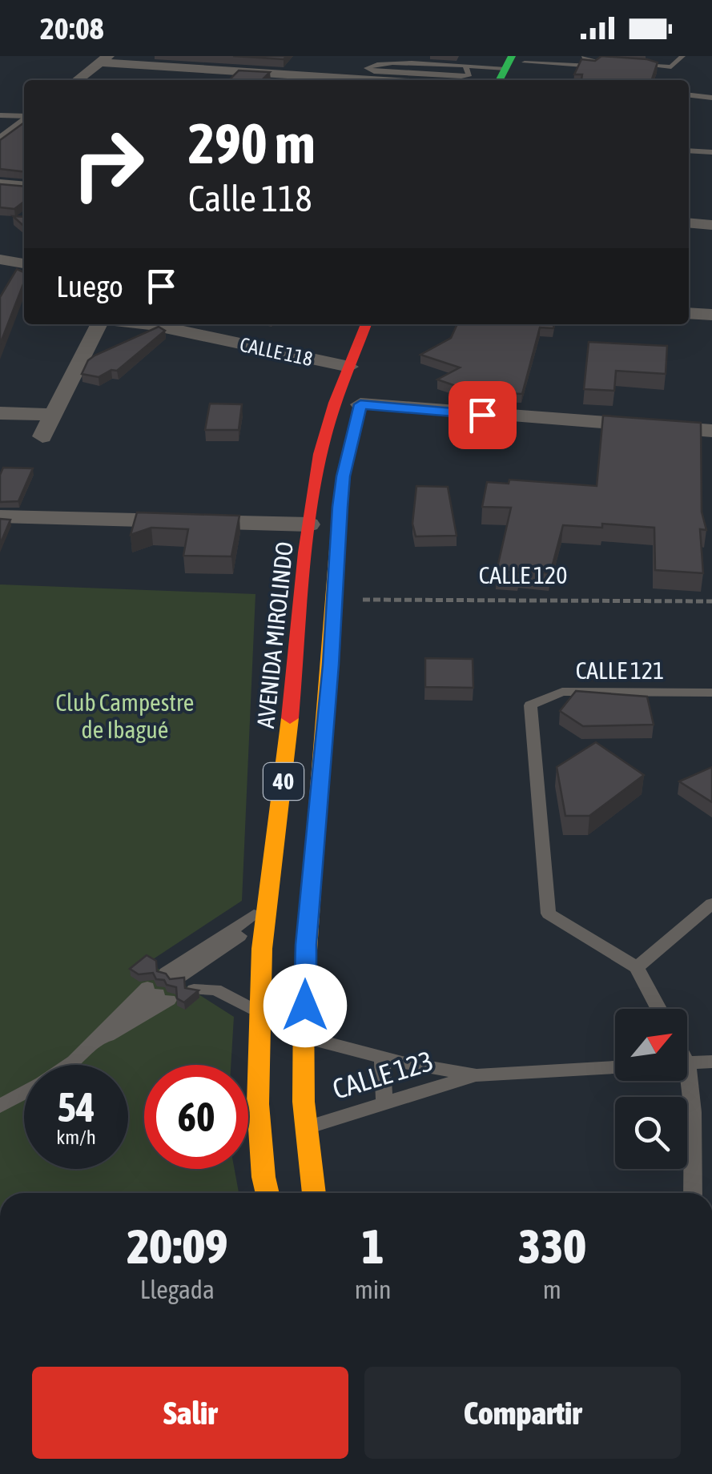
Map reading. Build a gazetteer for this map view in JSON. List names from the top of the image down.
{
  "streets": {
    "main road": ["AVENIDA MIROLINDO", "40"],
    "street": ["CALLE 118"],
    "lane": ["CALLE 121", "CALLE 123"],
    "path": ["CALLE 120"]
  },
  "crossings": [
    ["CALLE 118", "AVENIDA MIROLINDO"],
    ["CALLE 120", "40"],
    ["40", "CALLE 123"]
  ],
  "parks": ["Club Campestre de Ibagué"],
  "north": "top right",
  "page": {
    "status": "20:08",
    "turn": ["290 m", "Calle 118"],
    "then": "Luego",
    "speed": "54 km/h",
    "limit": "60",
    "eta": [
      "20:09",
      "Llegada",
      "1",
      "min",
      "330",
      "m"
    ],
    "buttons": ["Salir", "Compartir"]
  }
}
